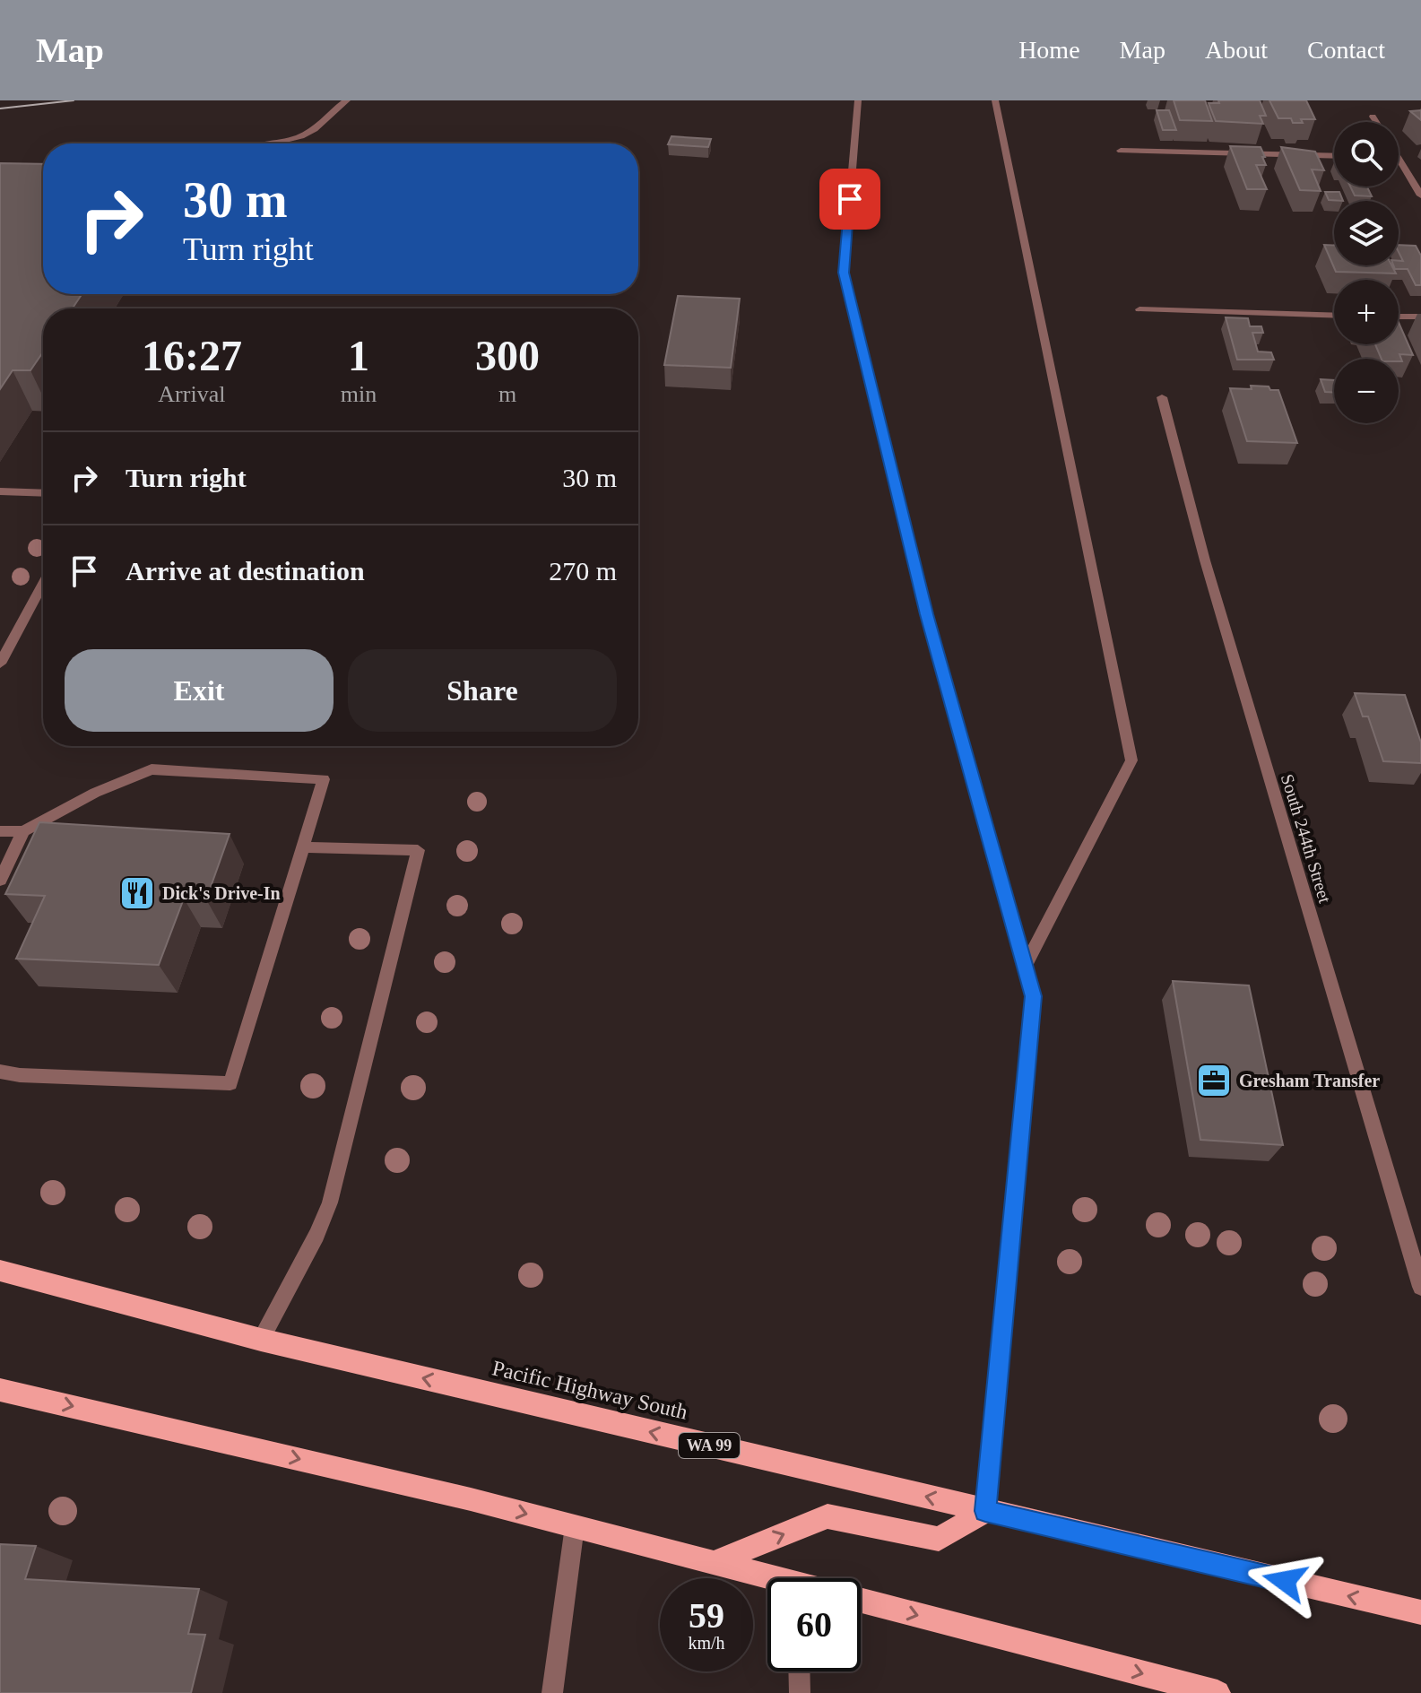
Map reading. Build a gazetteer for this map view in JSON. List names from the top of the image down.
{
  "streets": {
    "main road": ["Pacific Highway South", "WA 99"],
    "street": ["South 244th Street"]
  },
  "places": {
    "restaurant": ["Dick's Drive-In"],
    "office": ["Gresham Transfer"]
  },
  "page": {
    "header": "Map",
    "nav": [
      "Home",
      "Map",
      "About",
      "Contact"
    ],
    "map_buttons": ["+", "−"],
    "turn": ["30 m", "Turn right"],
    "eta": [
      "16:27",
      "Arrival",
      "1",
      "min",
      "300",
      "m"
    ],
    "list": [
      {
        "name": "Turn right",
        "value": "30 m"
      },
      {
        "name": "Arrive at destination",
        "value": "270 m"
      }
    ],
    "buttons": ["Exit", "Share"],
    "speed": "59 km/h",
    "limit": "60"
  }
}
